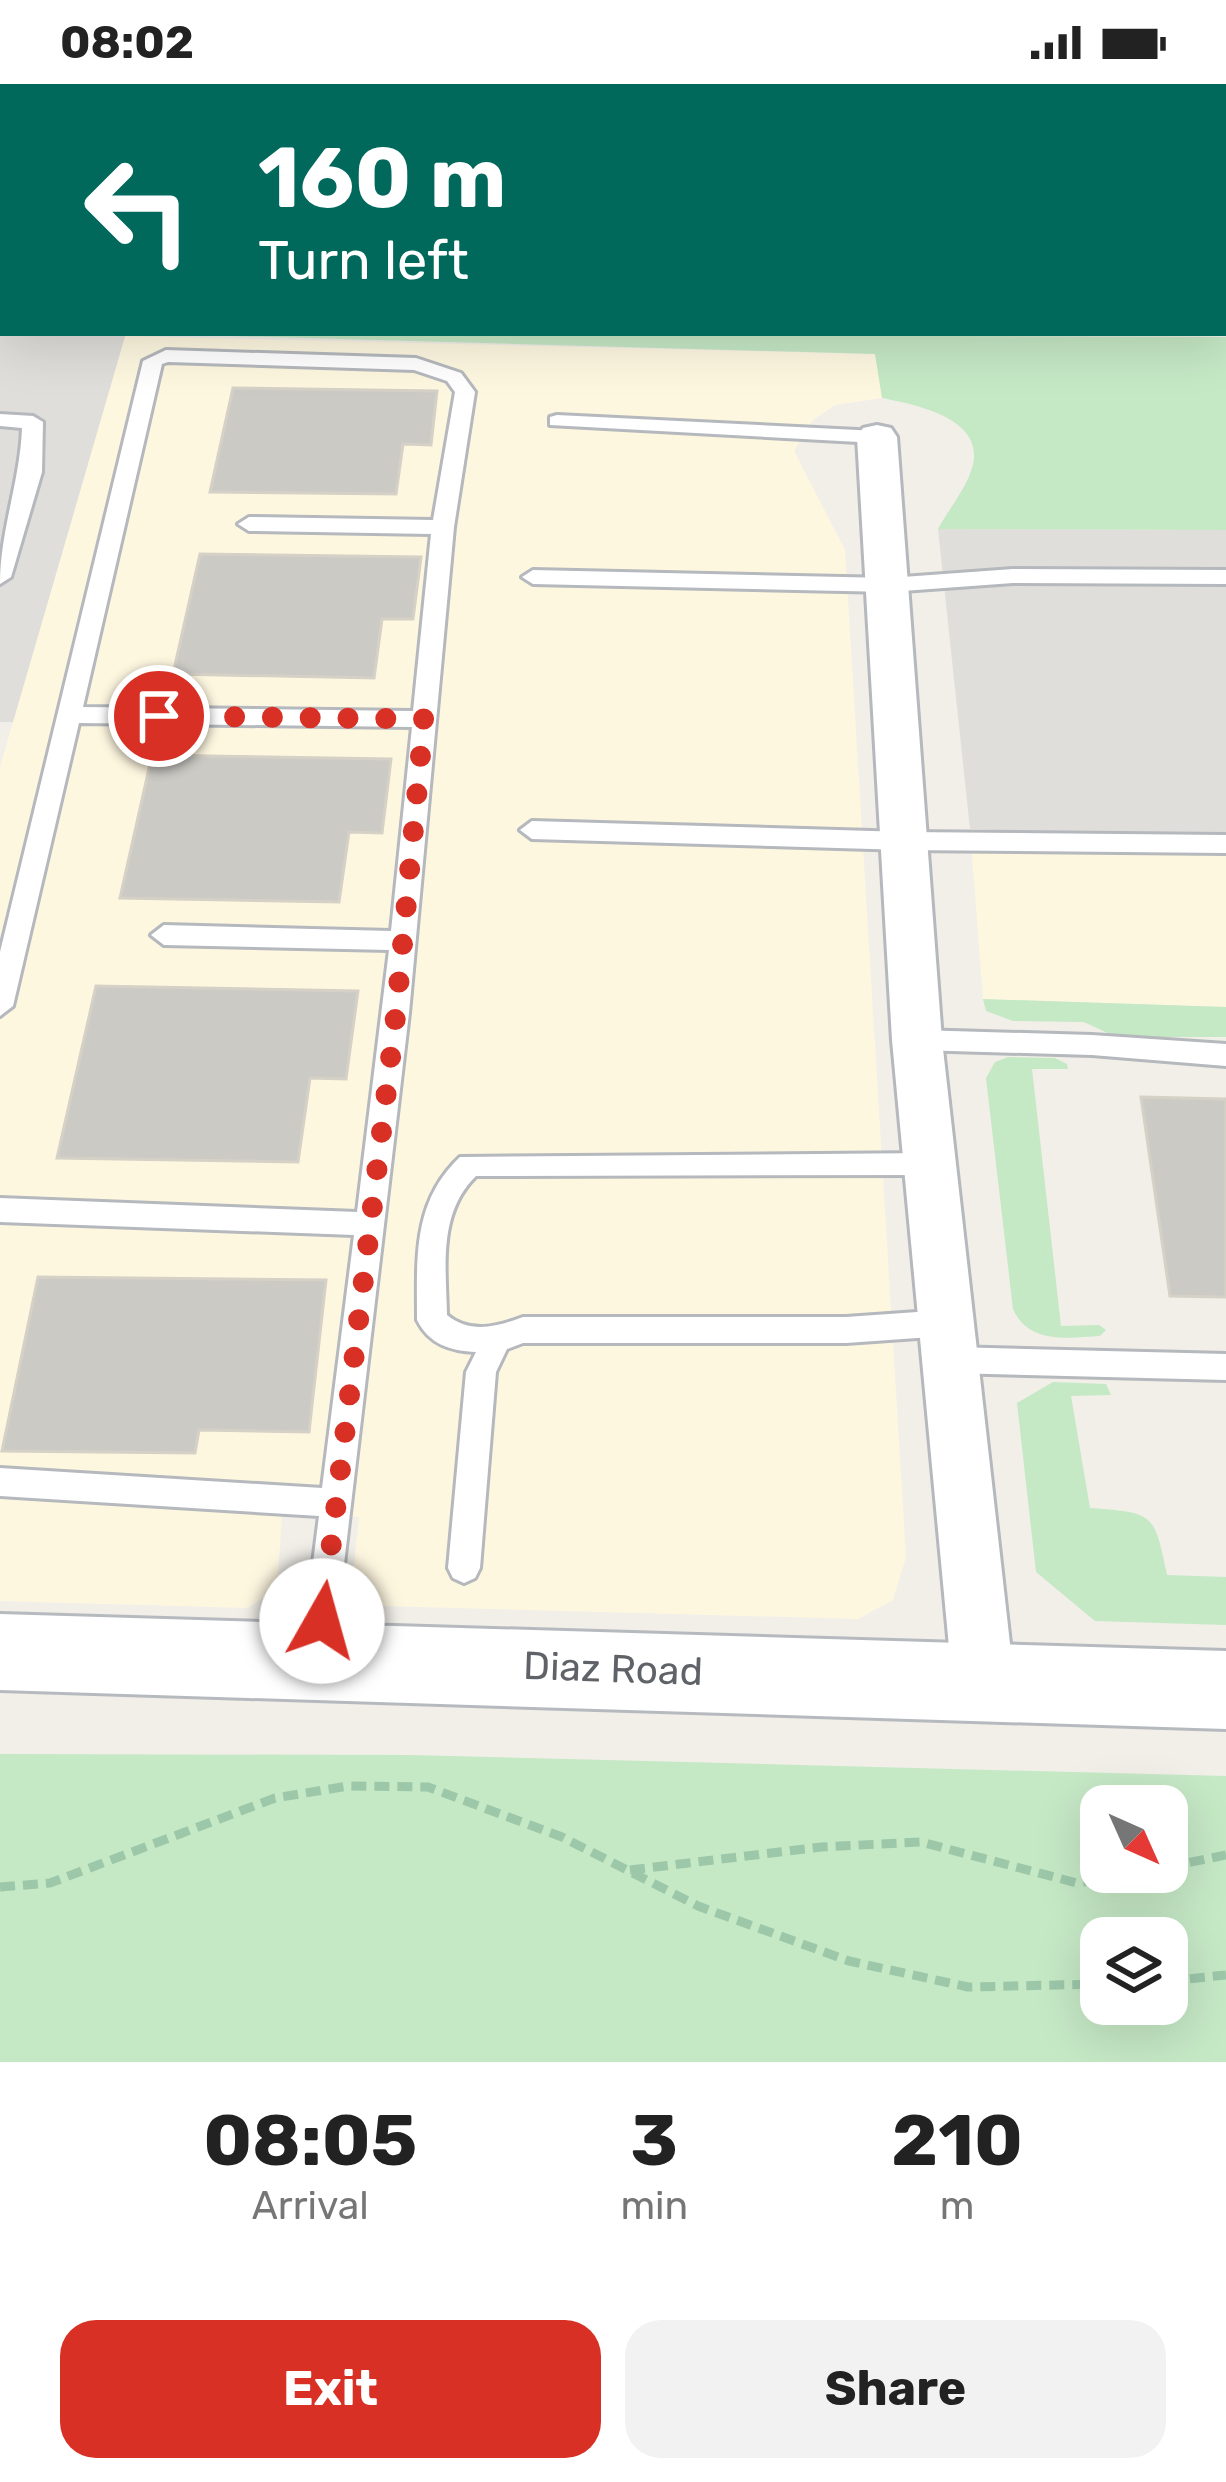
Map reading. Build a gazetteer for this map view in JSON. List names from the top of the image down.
{
  "streets": {
    "main road": ["Diaz Road"]
  },
  "north": "bottom right",
  "page": {
    "status": "08:02",
    "turn": ["160 m", "Turn left"],
    "eta": [
      "08:05",
      "Arrival",
      "3",
      "min",
      "210",
      "m"
    ],
    "buttons": ["Exit", "Share"]
  }
}
